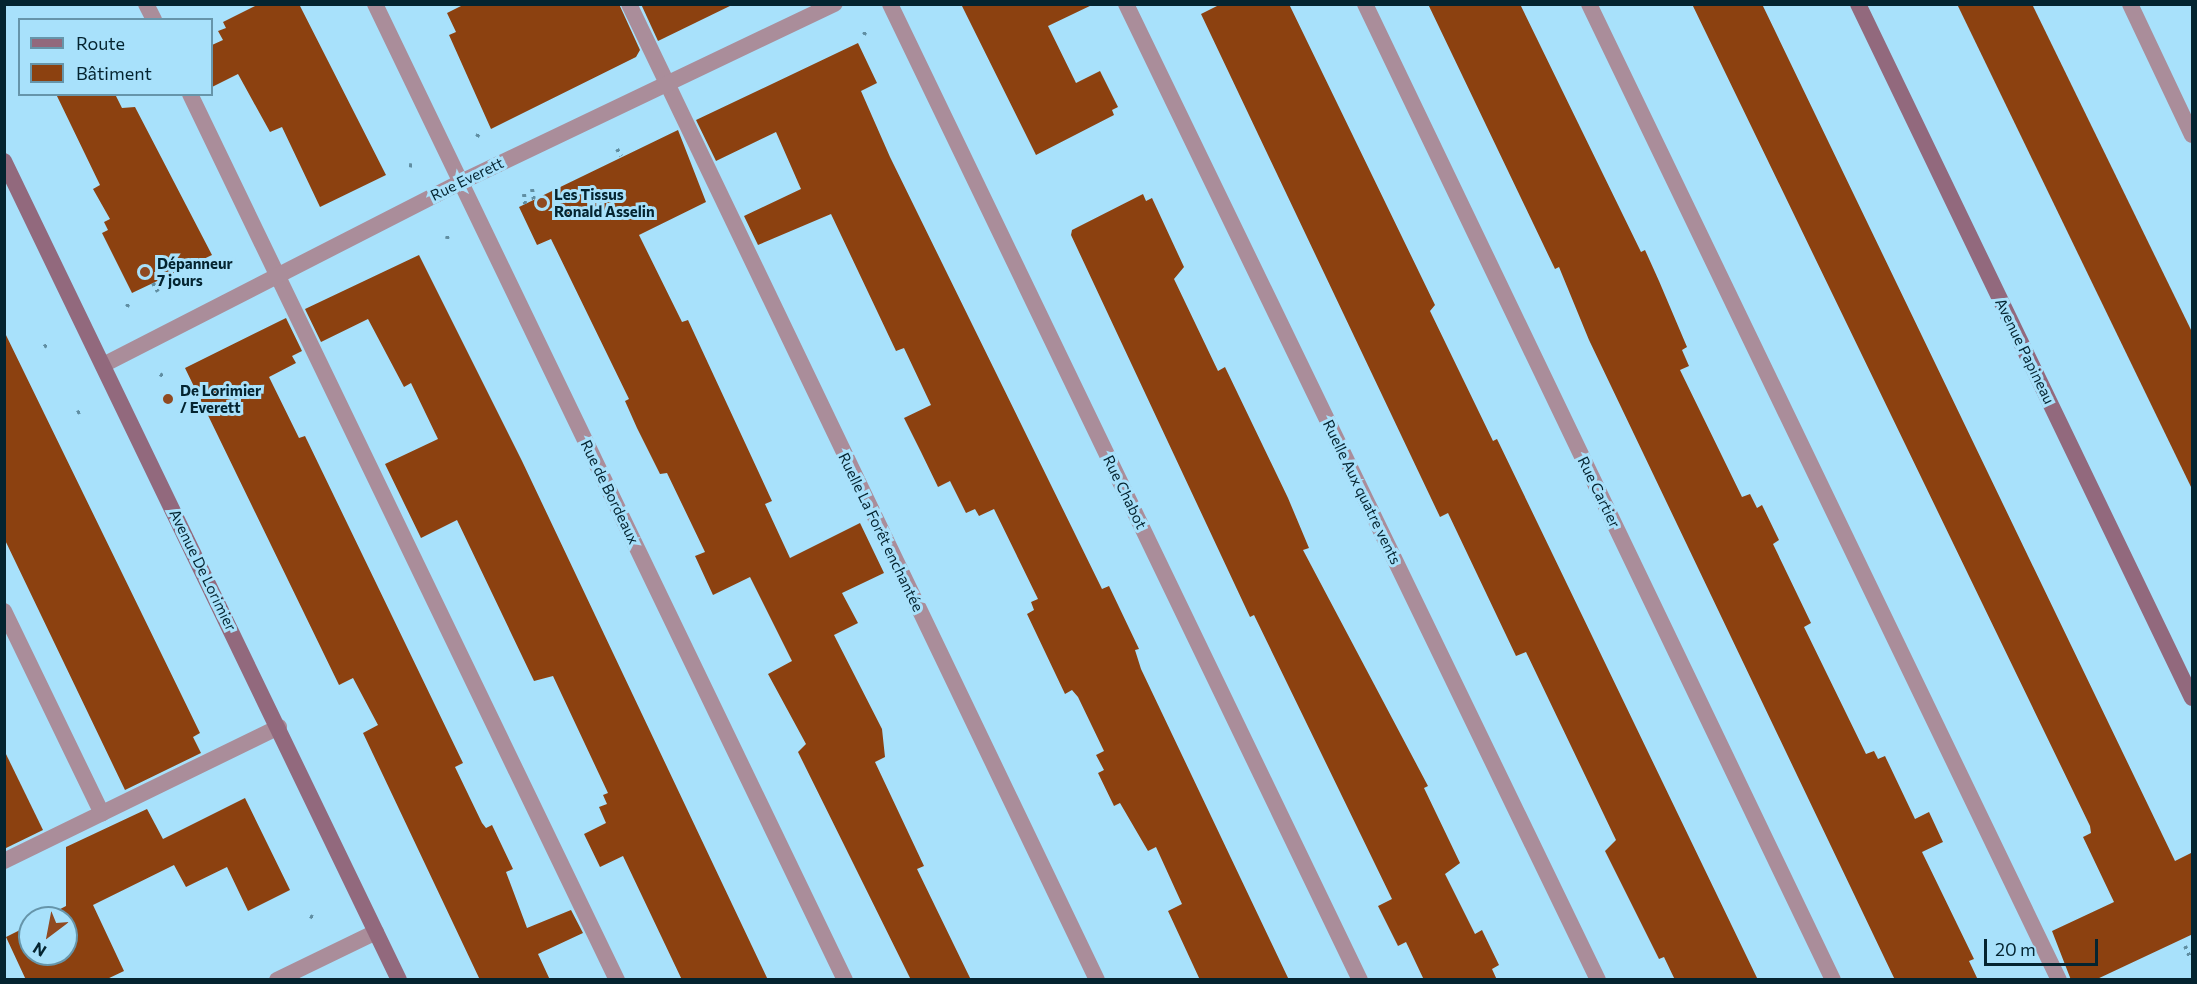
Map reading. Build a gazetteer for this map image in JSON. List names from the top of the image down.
{
  "streets": {
    "main road": ["Avenue Papineau", "Avenue De Lorimier"],
    "street": [
      "Rue Everett",
      "Rue de Bordeaux",
      "Rue Chabot",
      "Ruelle Aux quatre vents",
      "Rue Cartier",
      "Ruelle La Forêt enchantée"
    ]
  },
  "crossings": [
    ["Rue Everett", "Rue de Bordeaux"],
    ["Rue Everett", "Ruelle La Forêt enchantée"],
    ["Rue Everett", "Avenue De Lorimier"]
  ],
  "places": ["Les Tissus Ronald Asselin", "Dépanneur 7 jours", "De Lorimier / Everett"],
  "legend": ["Route", "Bâtiment"],
  "scale_bar": "20 m",
  "north": "bottom left"
}
